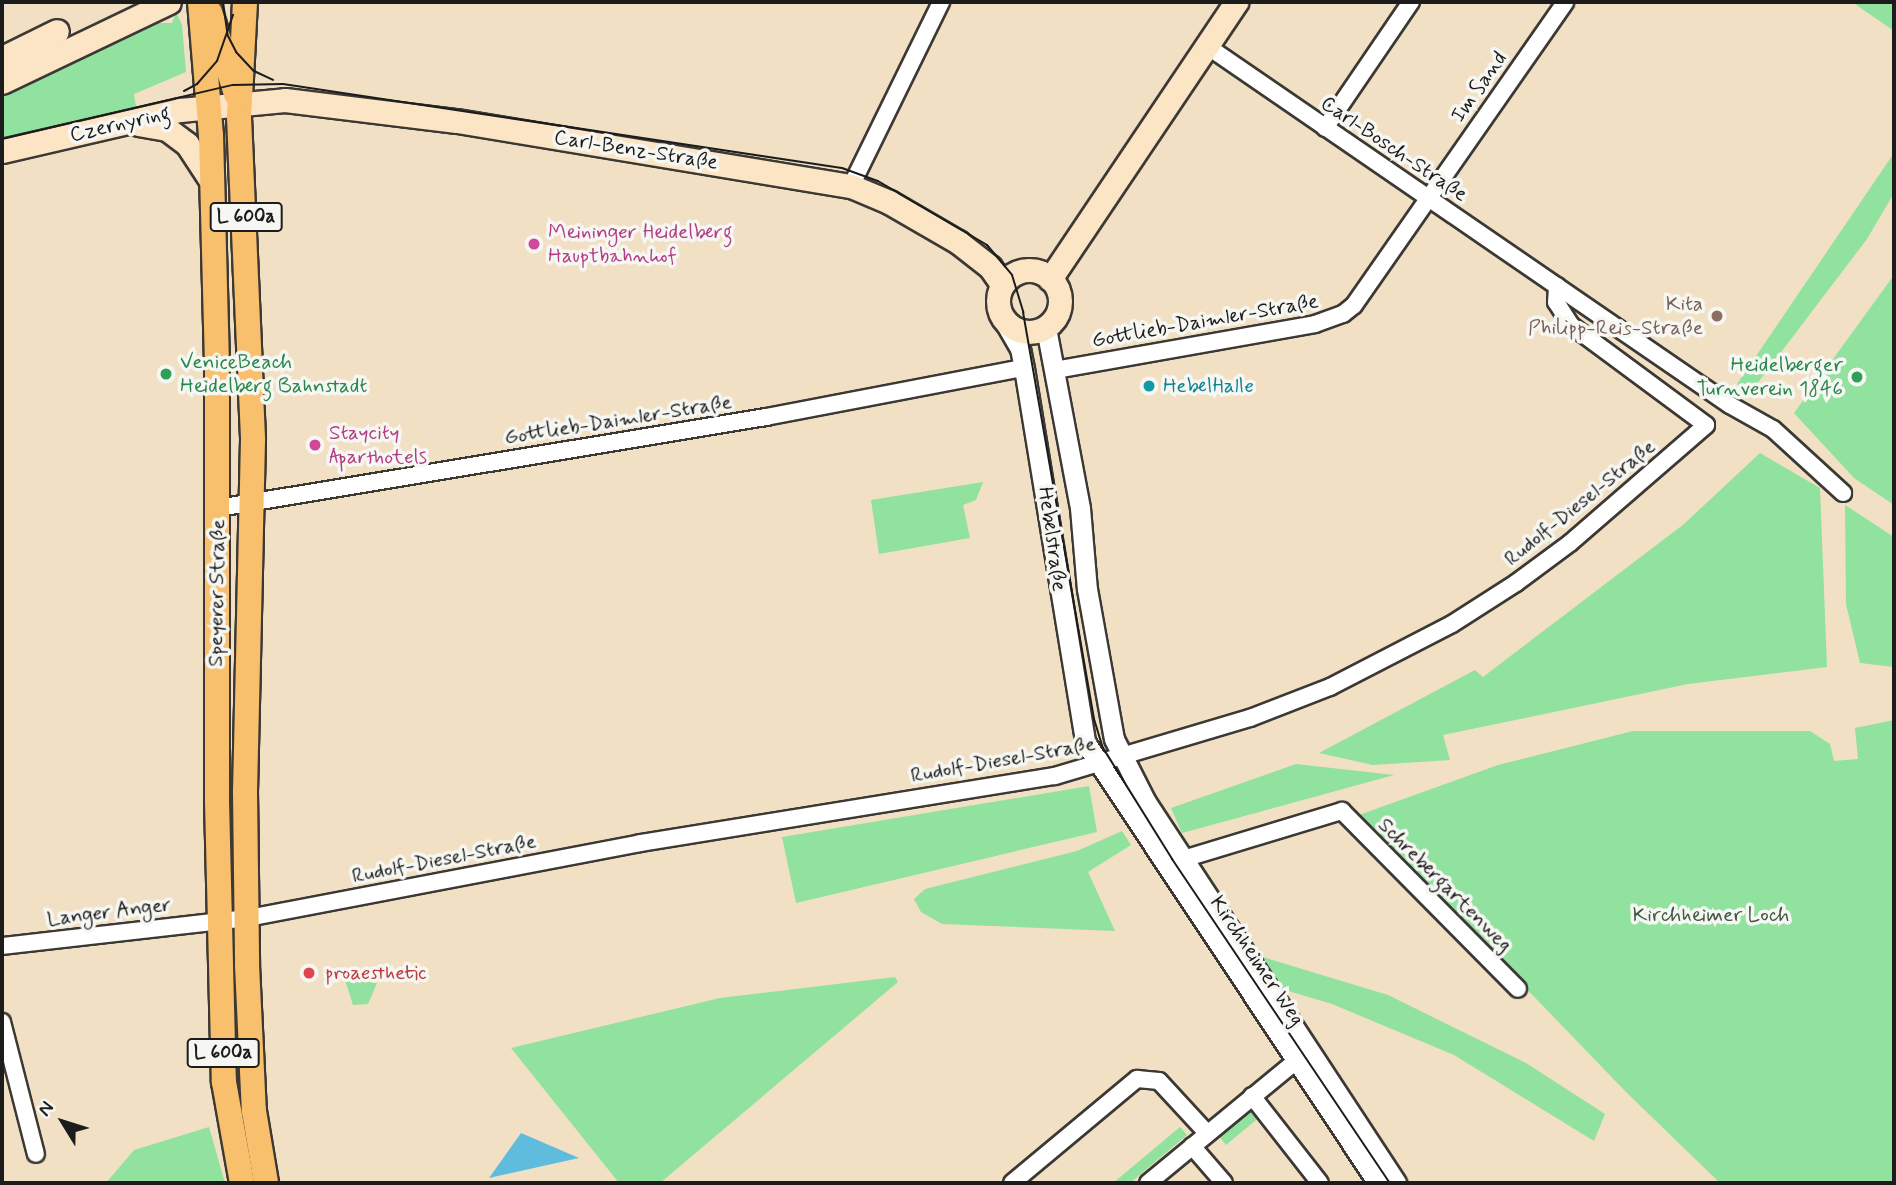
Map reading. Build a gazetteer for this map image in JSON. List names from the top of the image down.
{
  "streets": {
    "main road": [
      "Czernyring",
      "Carl-Benz-Straße",
      "L 600a",
      "Speyerer Straße"
    ],
    "street": [
      "Im Sand",
      "Carl-Bosch-Straße",
      "Gottlieb-Daimler-Straße",
      "Rudolf-Diesel-Straße",
      "Hebelstraße",
      "Schrebergartenweg",
      "Langer Anger",
      "Kirchheimer Weg"
    ]
  },
  "crossings": [
    ["Im Sand", "Carl-Bosch-Straße"],
    ["Im Sand", "Gottlieb-Daimler-Straße"],
    ["Czernyring", "Carl-Benz-Straße"],
    ["Czernyring", "Speyerer Straße"],
    ["Carl-Bosch-Straße", "Gottlieb-Daimler-Straße"],
    ["Carl-Bosch-Straße", "Rudolf-Diesel-Straße"],
    ["Carl-Benz-Straße", "Hebelstraße"],
    ["Carl-Benz-Straße", "Speyerer Straße"],
    ["Gottlieb-Daimler-Straße", "Hebelstraße"],
    ["Gottlieb-Daimler-Straße", "Speyerer Straße"],
    ["Rudolf-Diesel-Straße", "Hebelstraße"],
    ["Rudolf-Diesel-Straße", "Speyerer Straße"],
    ["Rudolf-Diesel-Straße", "Langer Anger"],
    ["Rudolf-Diesel-Straße", "Kirchheimer Weg"],
    ["Hebelstraße", "Kirchheimer Weg"],
    ["Speyerer Straße", "Langer Anger"],
    ["Schrebergartenweg", "Kirchheimer Weg"]
  ],
  "parks": ["Kirchheimer Loch"],
  "places": [
    "Meininger Heidelberg Hauptbahnhof",
    "Kita Philipp-Reis-Straße",
    "VeniceBeach Heidelberg Bahnstadt",
    "Heidelberger Turnverein 1846",
    "HebelHalle",
    "Staycity Aparthotels",
    "proaesthetic"
  ],
  "north": "top left"
}
